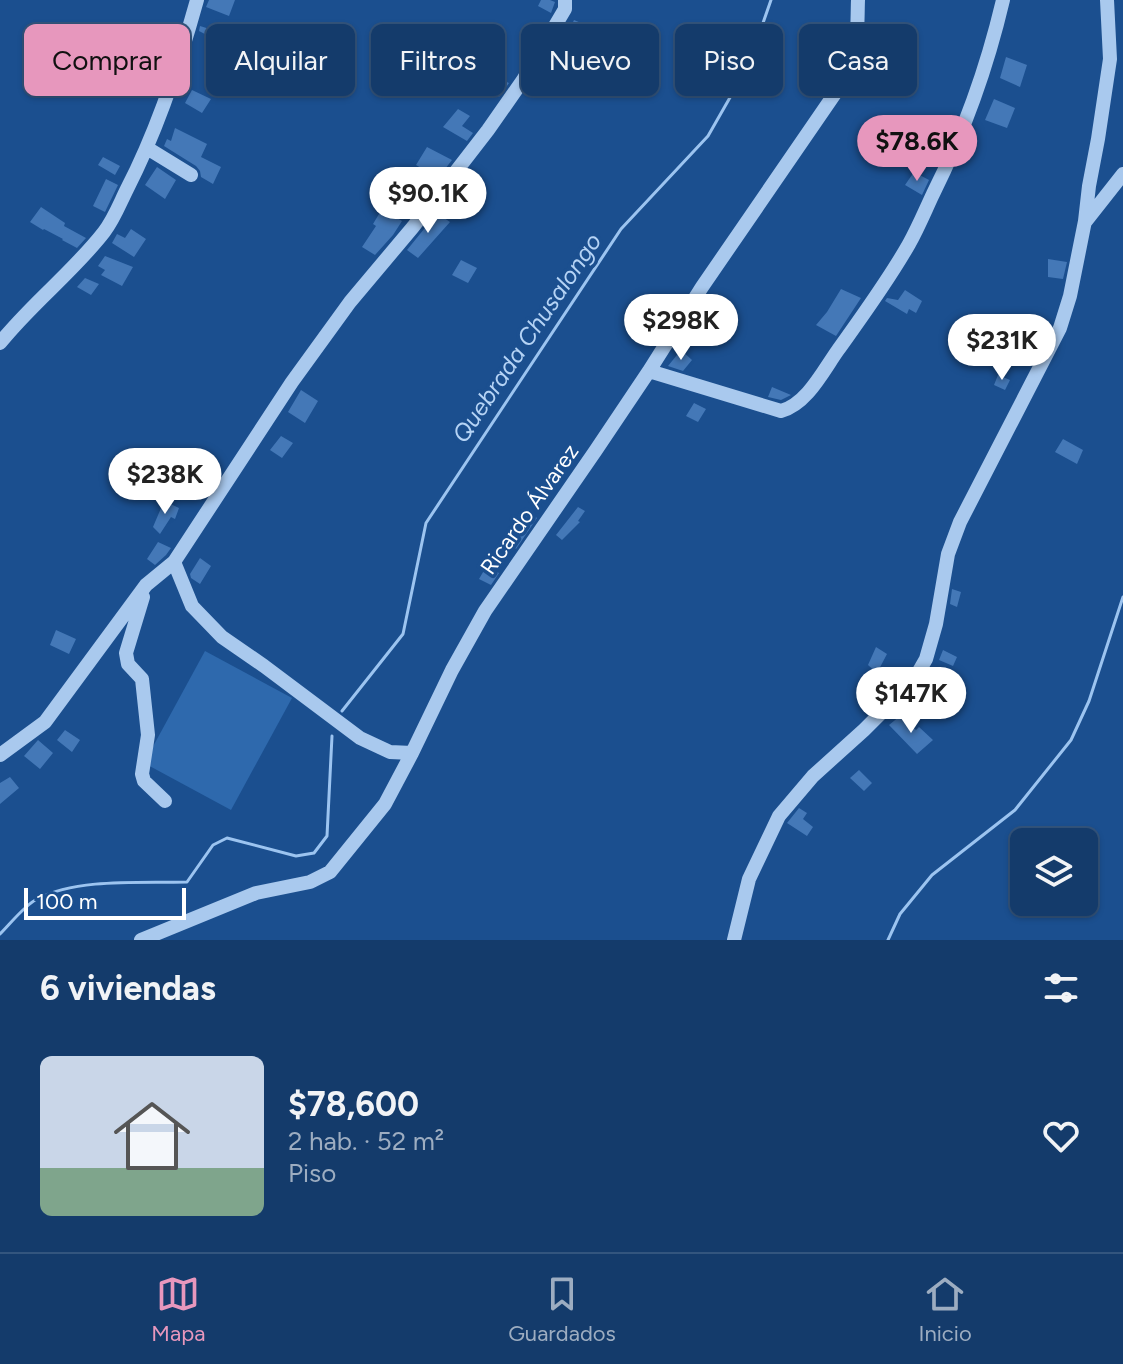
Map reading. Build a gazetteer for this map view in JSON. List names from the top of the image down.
{
  "streets": {
    "street": ["Ricardo Álvarez"]
  },
  "water": ["Quebrada Chusalongo"],
  "scale_bar": "100 m",
  "page": {
    "chip": [
      "Comprar",
      "Alquilar",
      "Filtros",
      "Nuevo",
      "Piso",
      "Casa"
    ],
    "price": [
      "$78.6K",
      "$90.1K",
      "$298K",
      "$231K",
      "$238K",
      "$147K"
    ],
    "scale": "100 m",
    "heading": "6 viviendas",
    "list": [
      {
        "name": "$78,600",
        "note": "2 hab. · 52 m² · Piso"
      }
    ],
    "tabs": ["Mapa", "Guardados", "Inicio"]
  }
}
